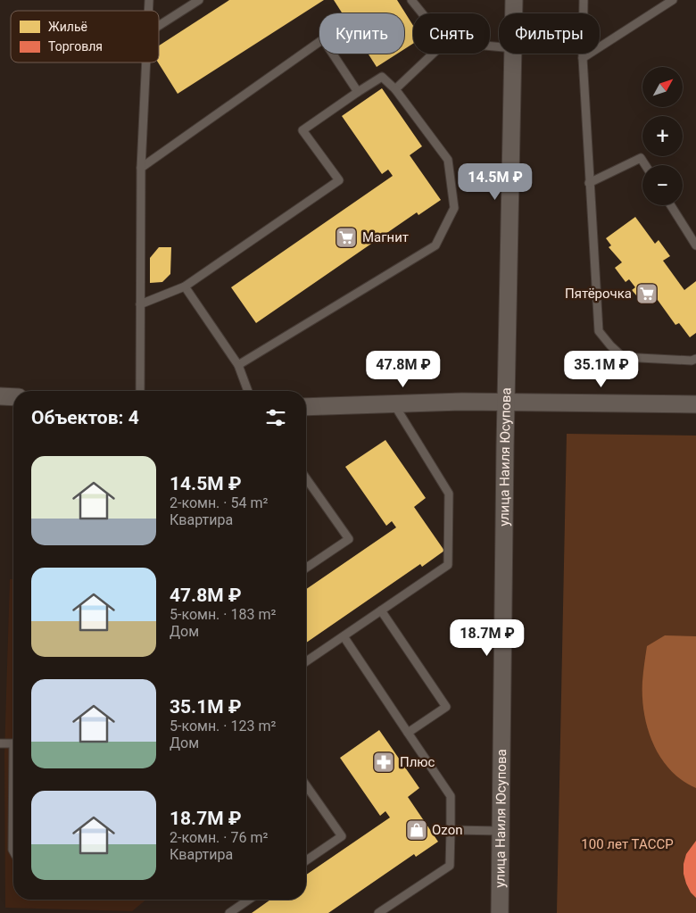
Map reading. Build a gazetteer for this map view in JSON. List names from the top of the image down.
{
  "streets": {
    "street": ["улица Наиля Юсупова"]
  },
  "parks": ["100 лет ТАССР"],
  "places": {
    "supermarket": ["Магнит", "Пятёрочка"],
    "pharmacy": ["Плюс"],
    "shop": ["Ozon"]
  },
  "legend": ["Жильё", "Торговля"],
  "north": "top right",
  "page": {
    "chip": ["Купить", "Снять", "Фильтры"],
    "map_buttons": ["+", "−"],
    "price": [
      "14.5M ₽",
      "47.8M ₽",
      "35.1M ₽",
      "18.7M ₽"
    ],
    "heading": "Объектов: 4",
    "list": [
      {
        "name": "14.5M ₽",
        "note": "2-комн. · 54 m² · Квартира"
      },
      {
        "name": "47.8M ₽",
        "note": "5-комн. · 183 m² · Дом"
      },
      {
        "name": "35.1M ₽",
        "note": "5-комн. · 123 m² · Дом"
      },
      {
        "name": "18.7M ₽",
        "note": "2-комн. · 76 m² · Квартира"
      }
    ]
  }
}
